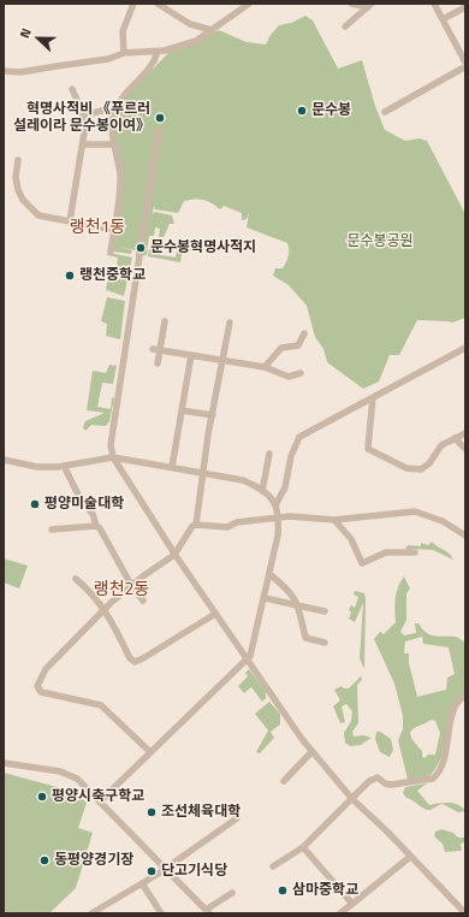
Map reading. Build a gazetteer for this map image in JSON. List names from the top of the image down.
{
  "districts": ["랭천1동", "랭천2동"],
  "parks": ["문수봉공원"],
  "places": [
    "문수봉",
    "혁명사적비 《푸르러 설레이라 문수봉이여》",
    "문수봉혁명사적지",
    "랭천중학교",
    "평양미술대학",
    "평양시축구학교",
    "조선체육대학",
    "동평양경기장",
    "단고기식당",
    "삼마중학교"
  ],
  "north": "left"
}
